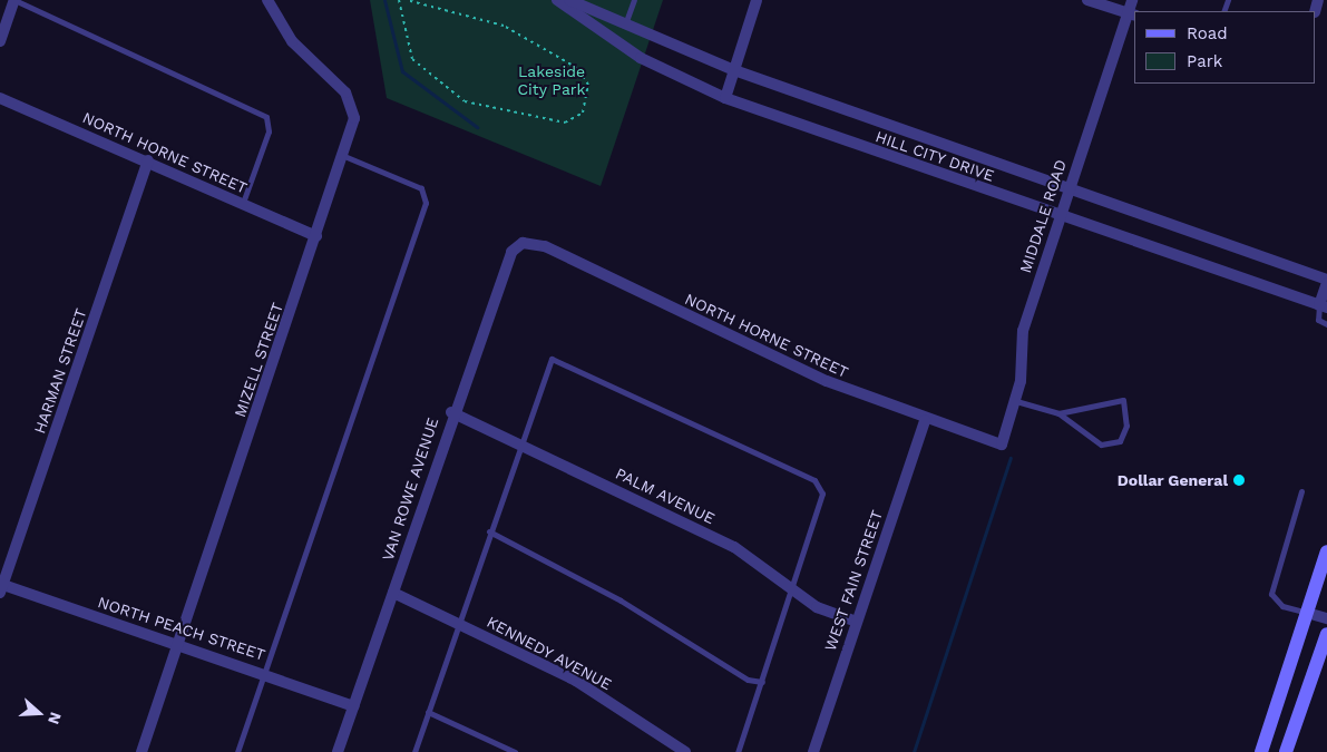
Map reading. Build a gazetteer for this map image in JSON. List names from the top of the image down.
{
  "streets": {
    "street": [
      "NORTH HORNE STREET",
      "HILL CITY DRIVE",
      "MIDDALE ROAD",
      "MIZELL STREET",
      "HARMAN STREET",
      "VAN ROWE AVENUE",
      "PALM AVENUE",
      "WEST FAIN STREET",
      "NORTH PEACH STREET",
      "KENNEDY AVENUE"
    ]
  },
  "crossings": [
    ["NORTH HORNE STREET", "MIDDALE ROAD"],
    ["NORTH HORNE STREET", "MIZELL STREET"],
    ["NORTH HORNE STREET", "HARMAN STREET"],
    ["NORTH HORNE STREET", "VAN ROWE AVENUE"],
    ["NORTH HORNE STREET", "WEST FAIN STREET"],
    ["HILL CITY DRIVE", "MIDDALE ROAD"],
    ["MIZELL STREET", "NORTH PEACH STREET"],
    ["HARMAN STREET", "NORTH PEACH STREET"],
    ["VAN ROWE AVENUE", "PALM AVENUE"],
    ["VAN ROWE AVENUE", "NORTH PEACH STREET"],
    ["VAN ROWE AVENUE", "KENNEDY AVENUE"],
    ["PALM AVENUE", "WEST FAIN STREET"]
  ],
  "parks": ["Lakeside City Park"],
  "places": ["Dollar General"],
  "legend": ["Road", "Park"],
  "north": "right"
}
